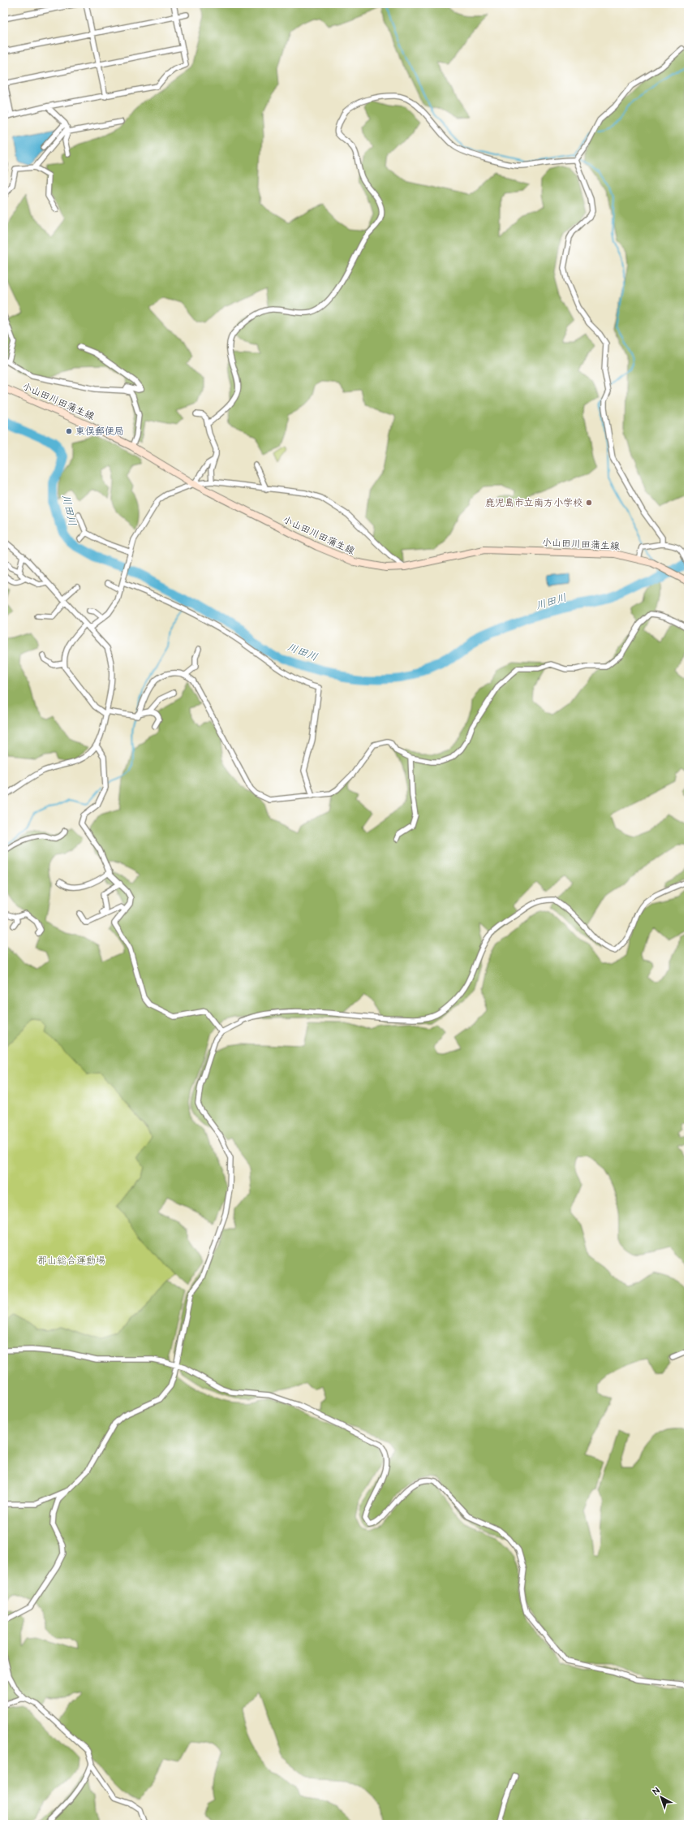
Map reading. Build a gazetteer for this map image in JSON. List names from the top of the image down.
{
  "streets": {
    "main road": ["小山田川田蒲生線"]
  },
  "water": ["川田川"],
  "parks": ["郡山総合運動場"],
  "places": ["東俣郵便局", "鹿児島市立南方小学校"],
  "north": "top left"
}
